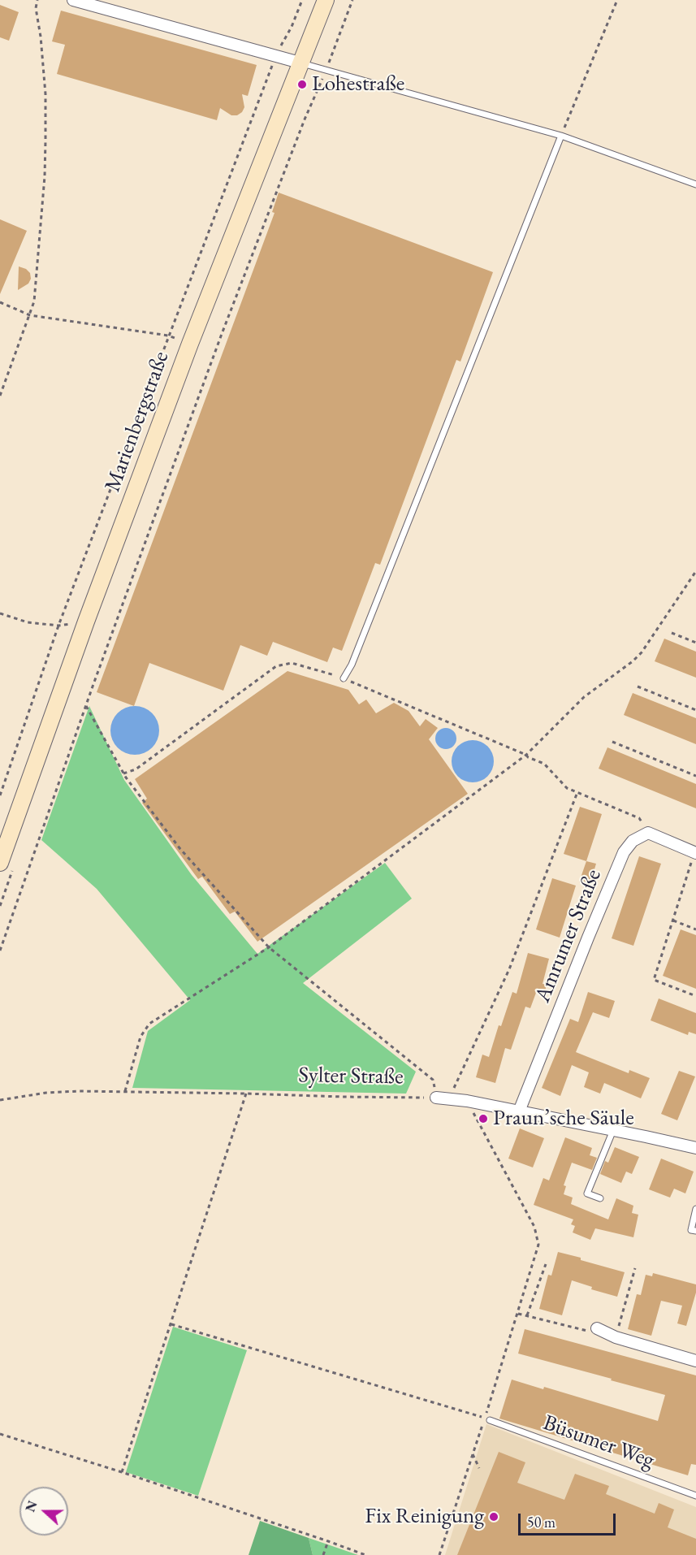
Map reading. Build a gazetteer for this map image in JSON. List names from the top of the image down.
{
  "streets": {
    "main road": ["Marienbergstraße"],
    "street": ["Amrumer Straße"],
    "lane": ["Büsumer Weg"],
    "path": ["Sylter Straße"]
  },
  "places": ["Lohestraße", "Praun’sche Säule", "Fix Reinigung"],
  "scale_bar": "50 m",
  "north": "left"
}
